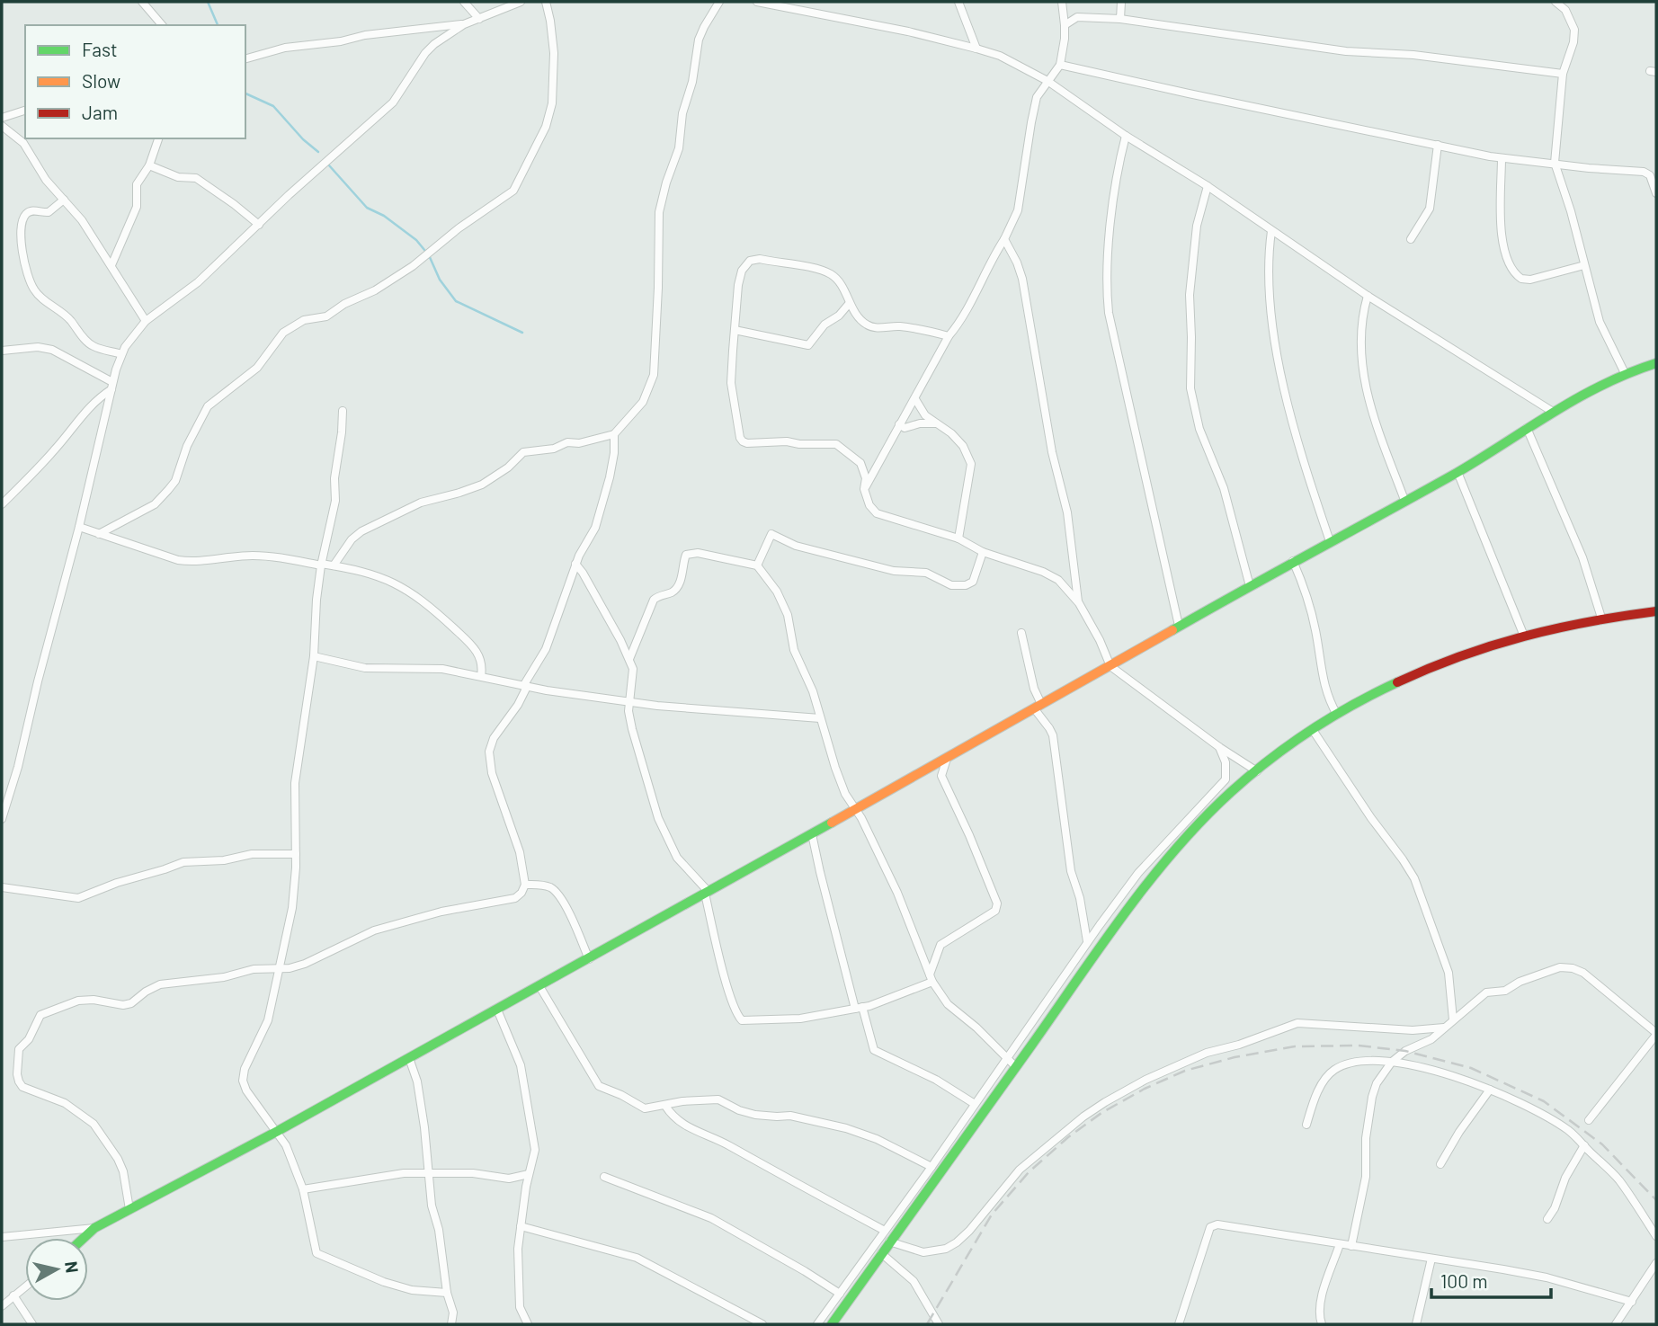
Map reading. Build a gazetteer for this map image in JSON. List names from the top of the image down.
{
  "legend": ["Fast", "Slow", "Jam"],
  "scale_bar": "100 m",
  "north": "right"
}
